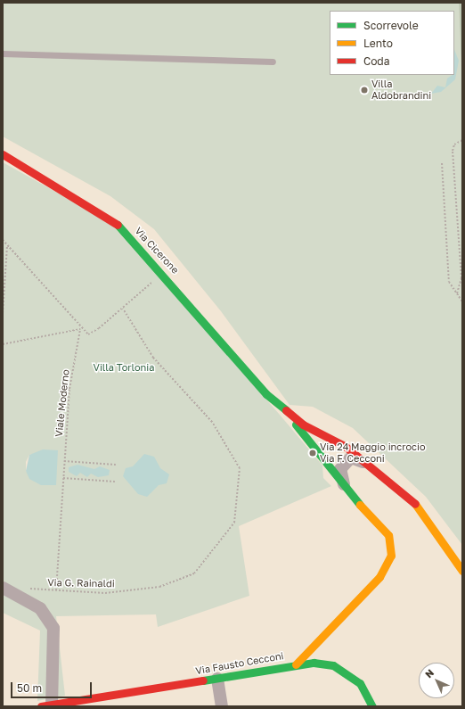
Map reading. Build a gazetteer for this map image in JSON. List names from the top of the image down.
{
  "streets": {
    "street": ["Via Cicerone", "Via Fausto Cecconi"],
    "path": ["Viale Moderno", "Via G. Rainaldi"]
  },
  "crossings": [
    ["Via Cicerone", "Via Fausto Cecconi"],
    ["Viale Moderno", "Via G. Rainaldi"]
  ],
  "parks": ["Villa Torlonia"],
  "places": ["Villa Aldobrandini", "Via 24 Maggio incrocio Via F. Cecconi"],
  "legend": ["Scorrevole", "Lento", "Coda"],
  "scale_bar": "50 m",
  "north": "top left"
}
